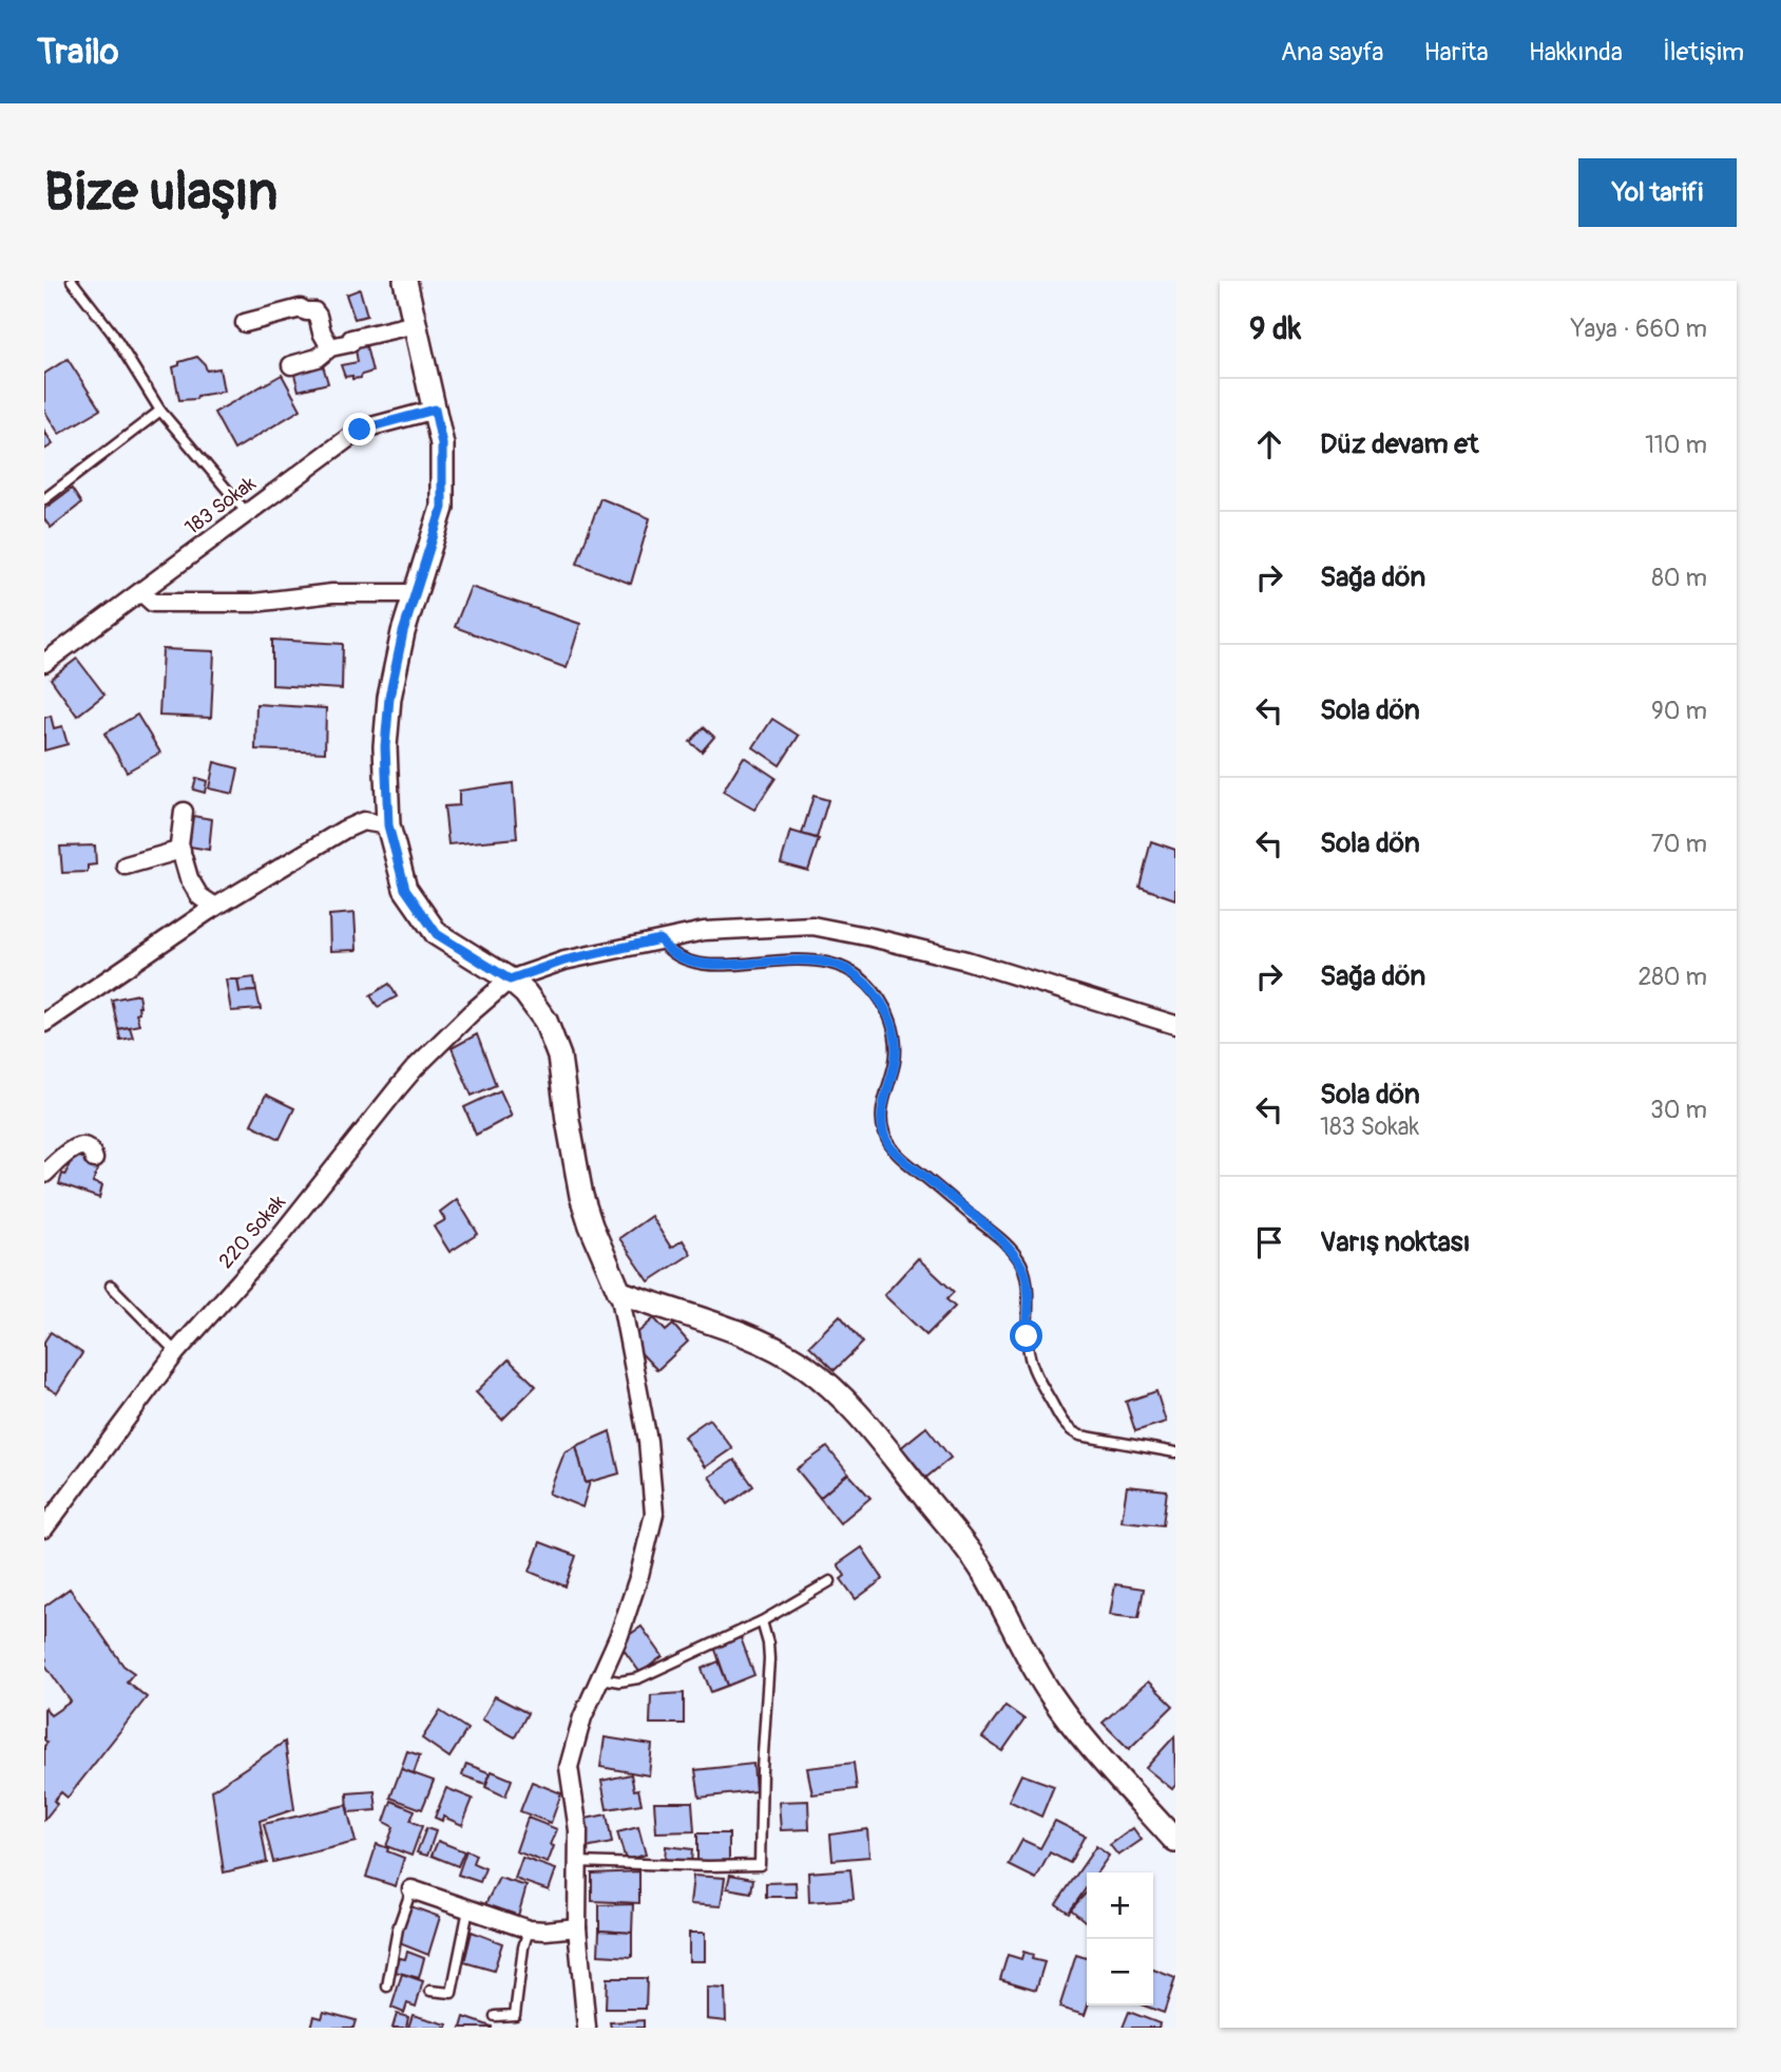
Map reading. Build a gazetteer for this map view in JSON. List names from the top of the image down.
{
  "streets": {
    "street": ["183 Sokak", "220 Sokak"]
  },
  "page": {
    "header": "Trailo",
    "nav": [
      "Ana sayfa",
      "Harita",
      "Hakkında",
      "İletişim"
    ],
    "buttons": "Yol tarifi",
    "title": "Bize ulaşın",
    "heading": ["9 dk", "Yaya · 660 m"],
    "list": [
      ["Düz devam et", "110 m"],
      ["Sağa dön", "80 m"],
      ["Sola dön", "90 m"],
      ["Sola dön", "70 m"],
      ["Sağa dön", "280 m"],
      ["Sola dön", "183 Sokak", "30 m"],
      "Varış noktası"
    ],
    "map_buttons": ["+", "−"]
  }
}
